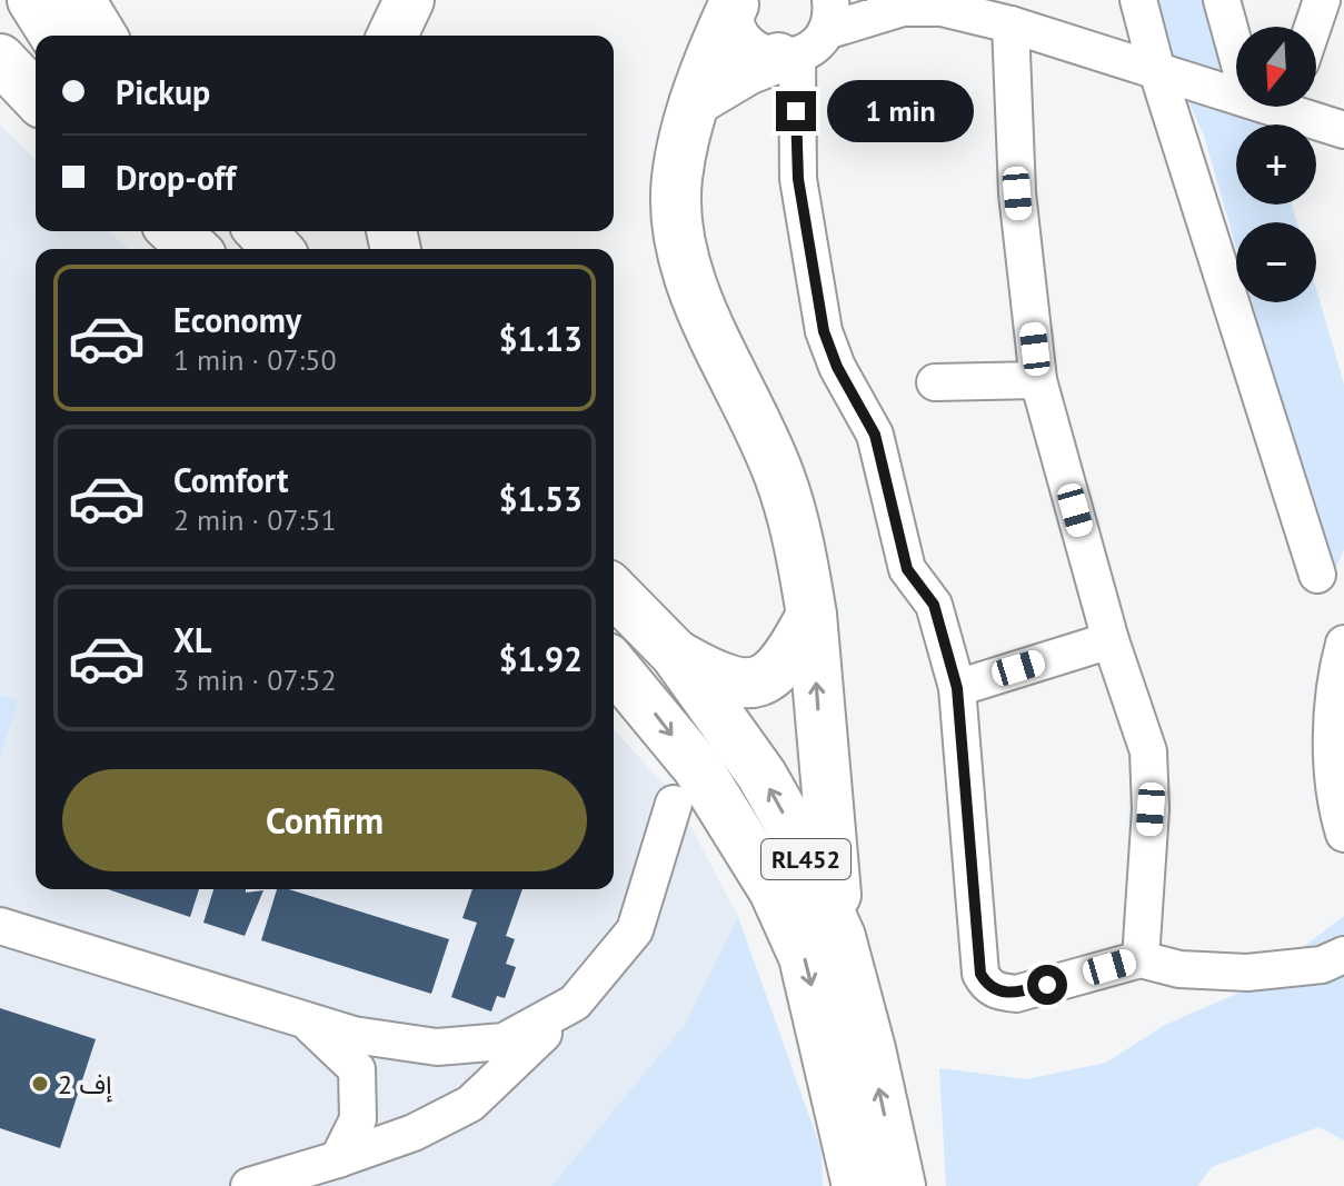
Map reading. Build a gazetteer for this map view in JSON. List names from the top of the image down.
{
  "streets": {
    "highway": ["RL452"]
  },
  "places": ["إف 2"],
  "north": "bottom",
  "page": {
    "map_buttons": ["+", "−"],
    "banner": ["Pickup", "Drop-off"],
    "bubble": "1 min",
    "list": [
      {
        "name": "Economy",
        "note": "1 min · 07:50",
        "value": "$1.13"
      },
      {
        "name": "Comfort",
        "note": "2 min · 07:51",
        "value": "$1.53"
      },
      {
        "name": "XL",
        "note": "3 min · 07:52",
        "value": "$1.92"
      }
    ],
    "buttons": "Confirm"
  }
}
